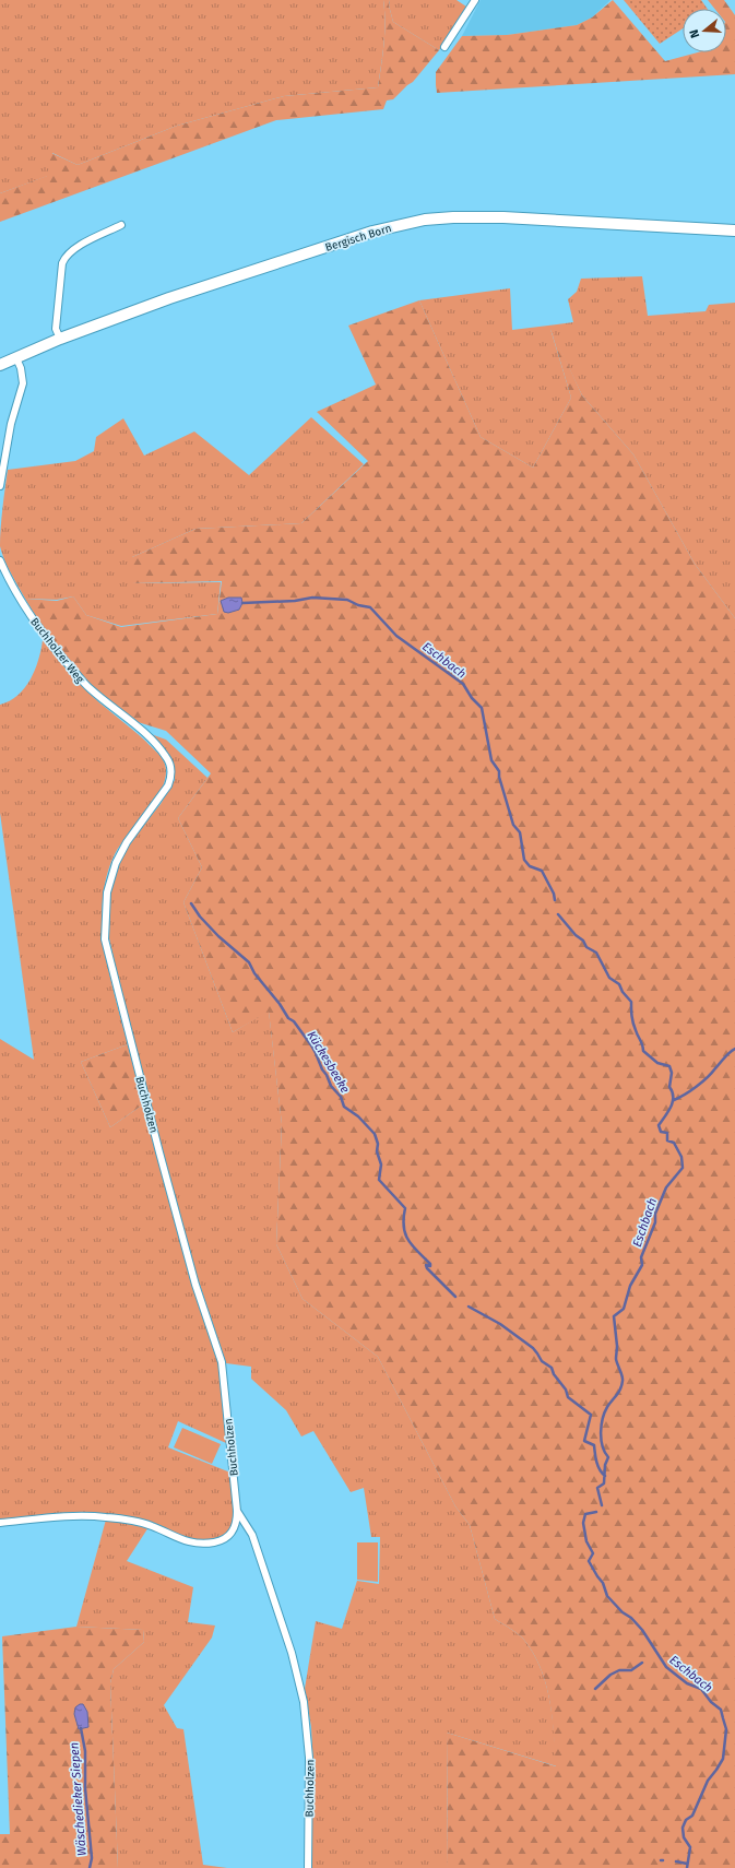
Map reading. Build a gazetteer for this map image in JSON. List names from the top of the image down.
{
  "streets": {
    "main road": ["Bergisch Born"],
    "street": ["Buchholzer Weg", "Buchholzen"]
  },
  "crossings": [
    ["Buchholzer Weg", "Buchholzen"]
  ],
  "water": ["Eschbach", "Kückesbeeke", "Wäschedieker Siepen"],
  "north": "left"
}
